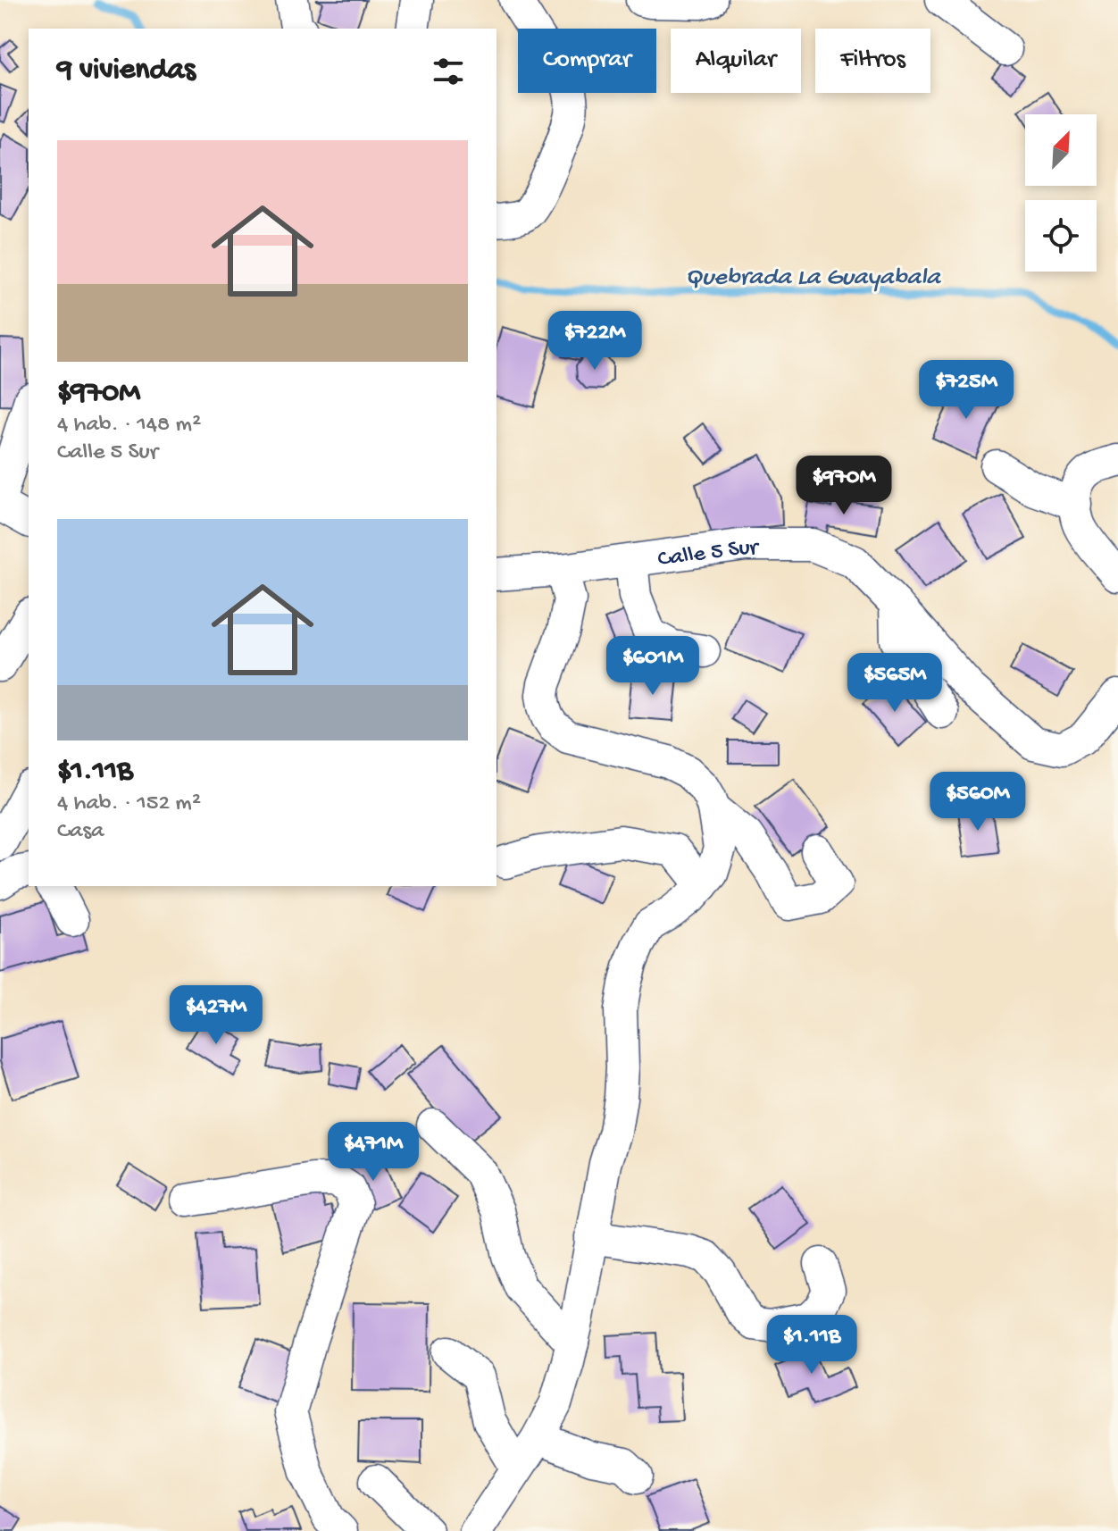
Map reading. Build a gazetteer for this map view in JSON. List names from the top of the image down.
{
  "streets": {
    "street": ["Calle 5 Sur"]
  },
  "water": ["Quebrada La Guayabala"],
  "north": "top right",
  "page": {
    "chip": ["Comprar", "Alquilar", "Filtros"],
    "heading": "9 viviendas",
    "list": [
      {
        "name": "$970M",
        "note": "4 hab. · 148 m² · Calle 5 Sur"
      },
      {
        "name": "$1.11B",
        "note": "4 hab. · 152 m² · Casa"
      }
    ],
    "price": [
      "$722M",
      "$725M",
      "$970M",
      "$601M",
      "$565M",
      "$560M",
      "$427M",
      "$471M",
      "$1.11B"
    ]
  }
}
